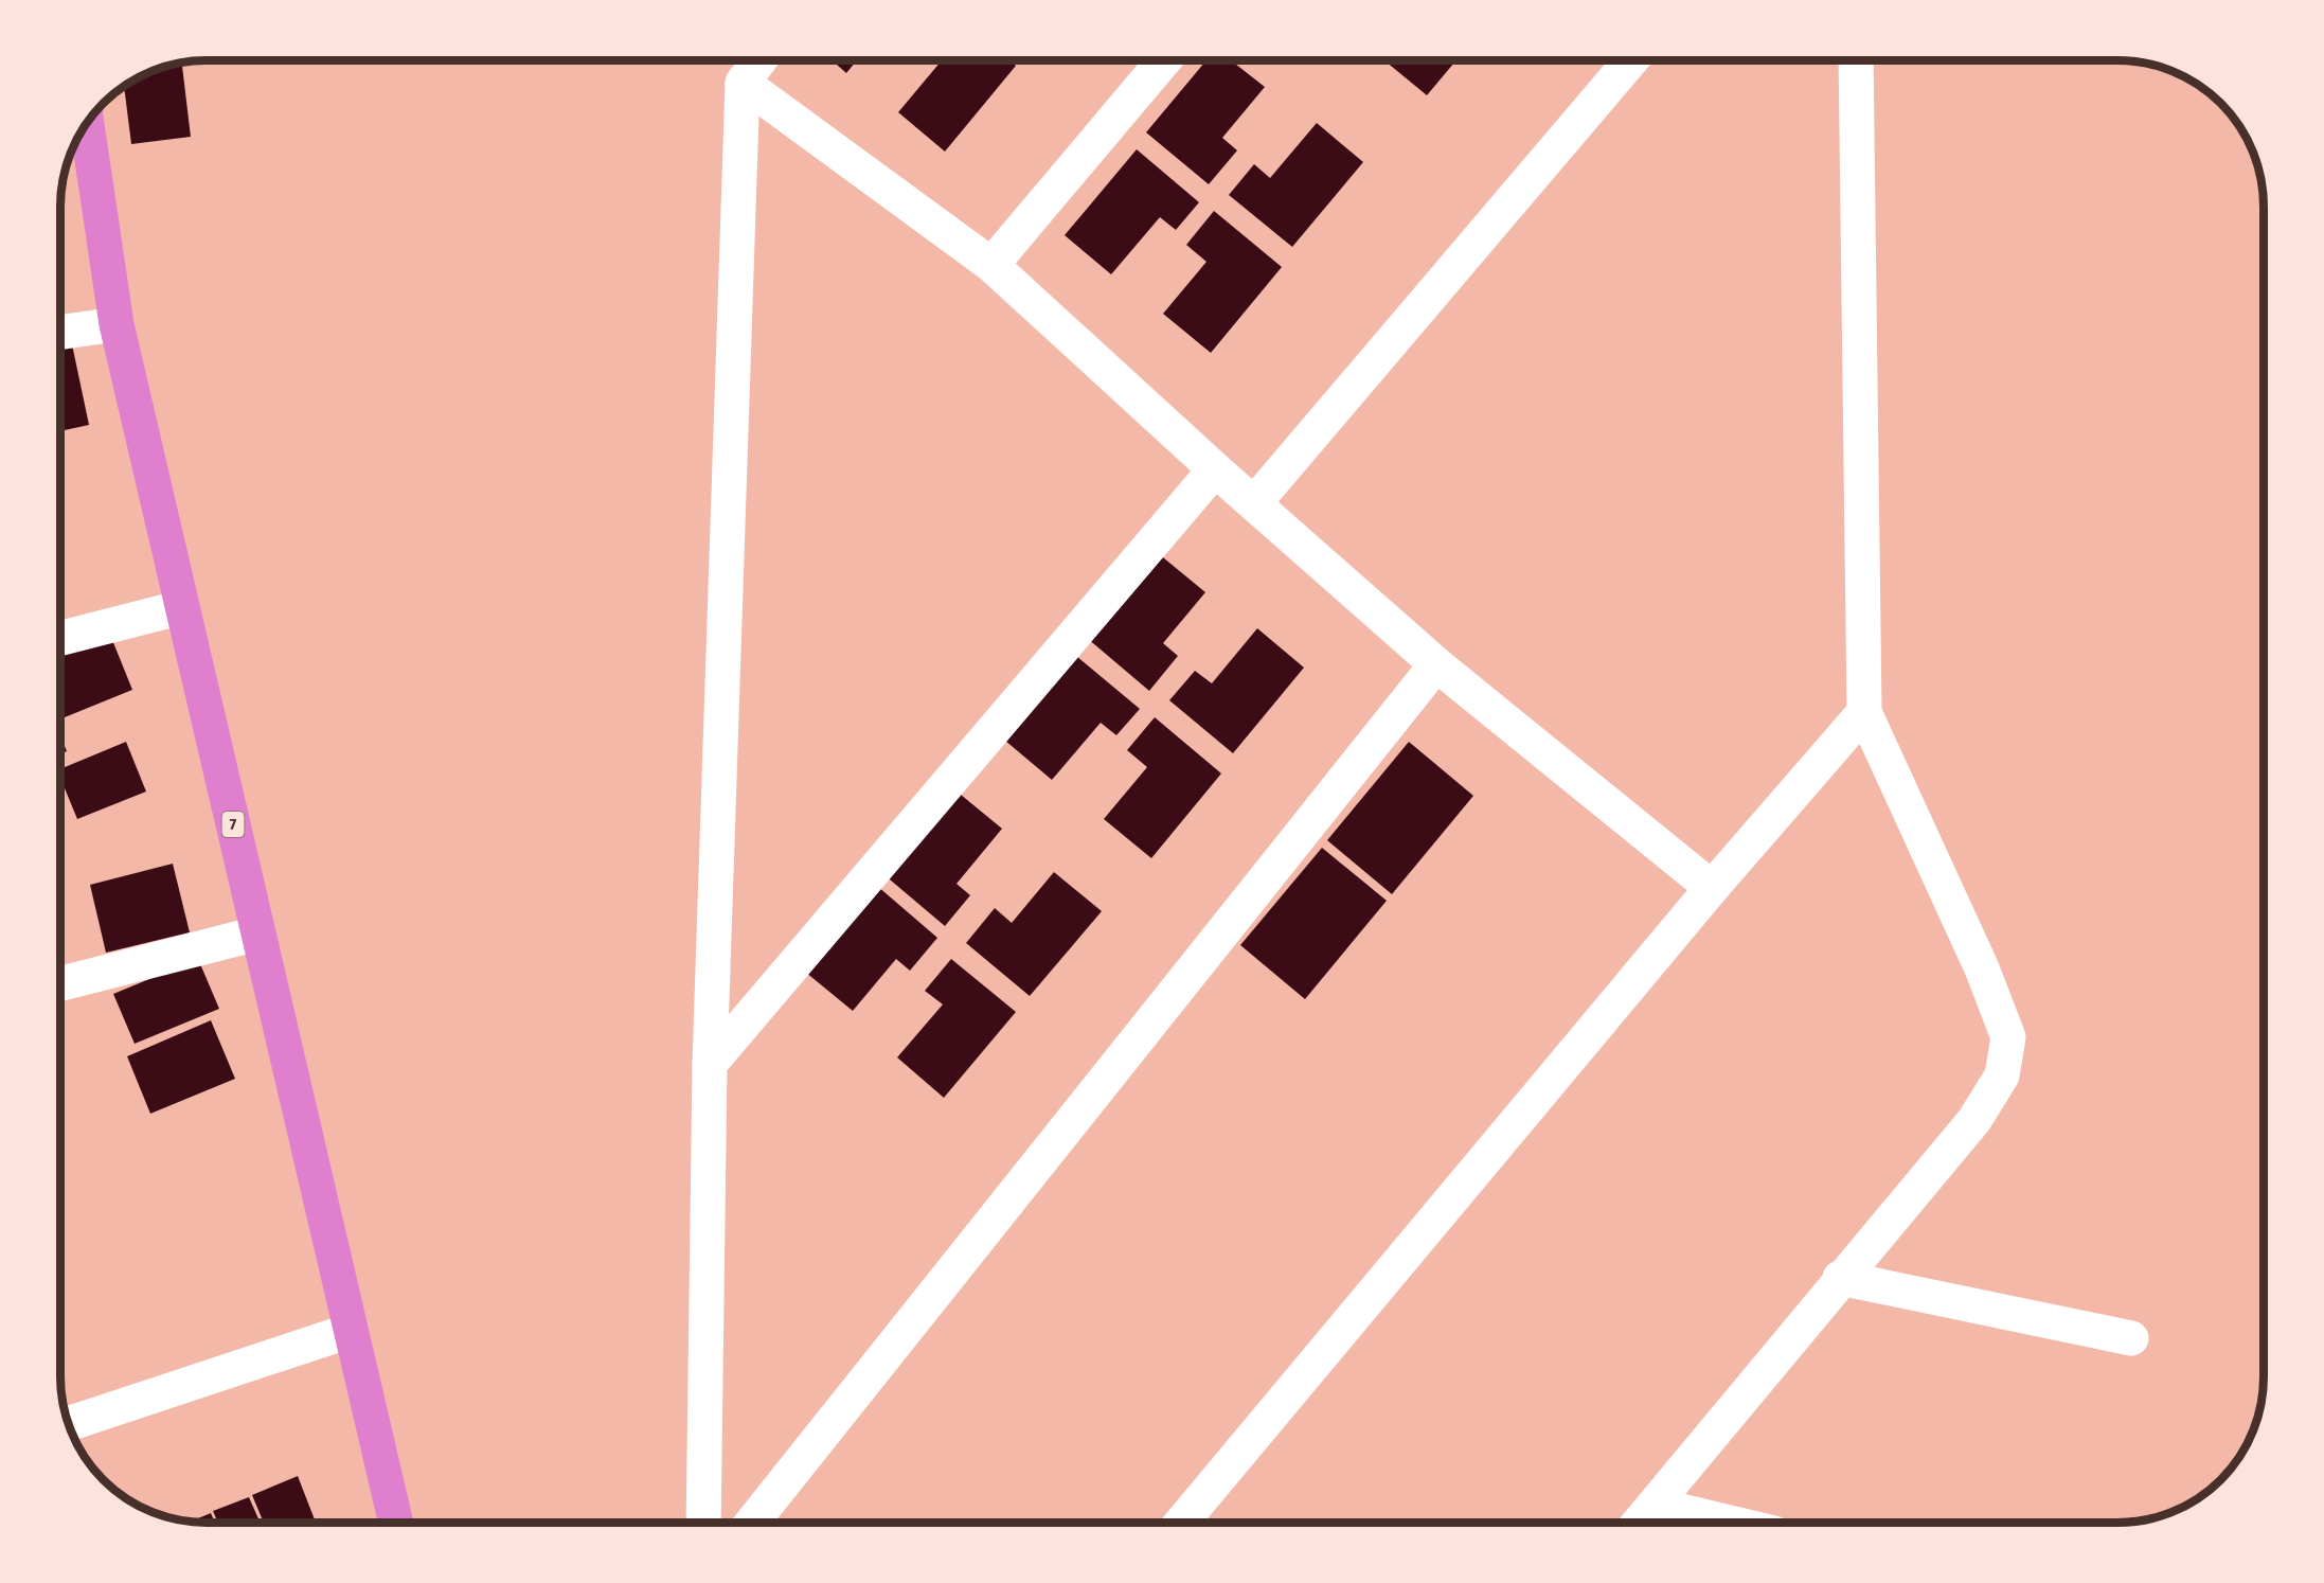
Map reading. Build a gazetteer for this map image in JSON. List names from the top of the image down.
{
  "streets": {
    "highway": ["7"]
  }
}
